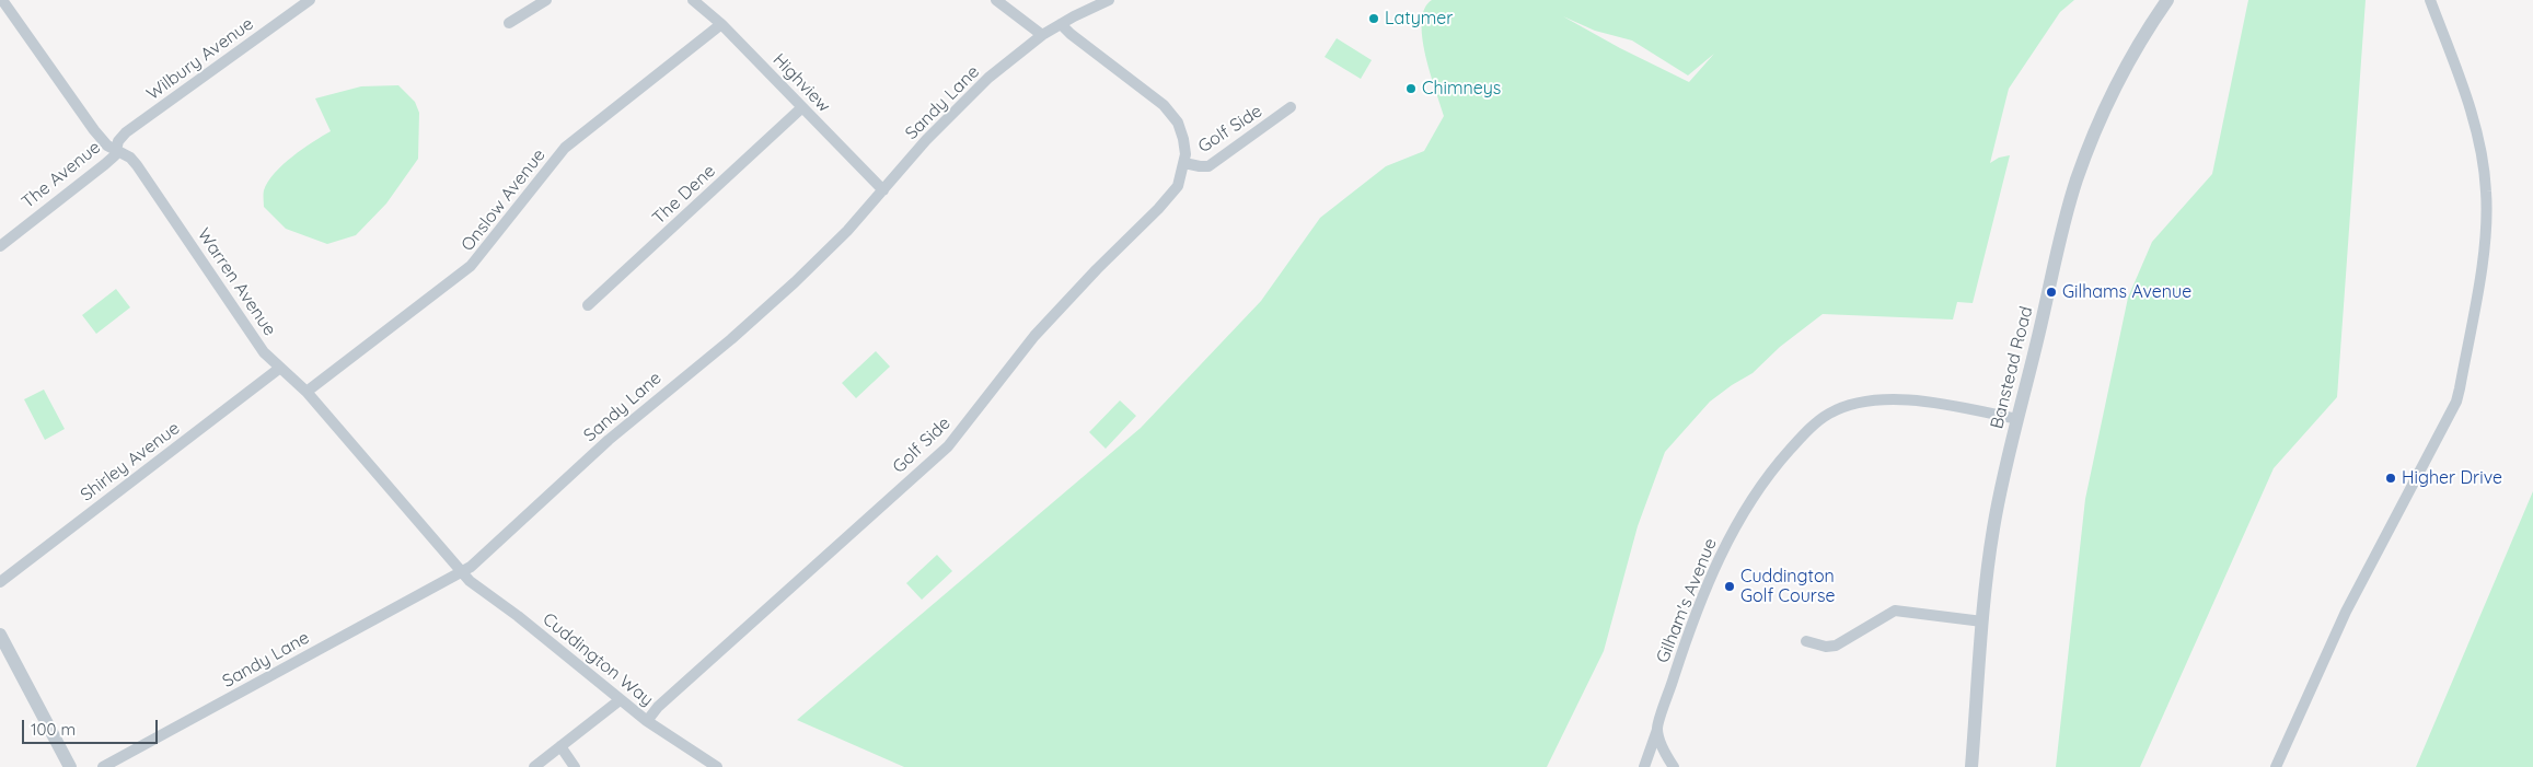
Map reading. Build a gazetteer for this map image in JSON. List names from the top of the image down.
{
  "streets": {
    "street": [
      "Wilbury Avenue",
      "Highview",
      "Sandy Lane",
      "Golf Side",
      "The Avenue",
      "The Dene",
      "Onslow Avenue",
      "Warren Avenue",
      "Banstead Road",
      "Shirley Avenue",
      "Gilham's Avenue",
      "Cuddington Way"
    ]
  },
  "crossings": [
    ["Wilbury Avenue", "The Avenue"],
    ["Wilbury Avenue", "Warren Avenue"],
    ["Highview", "Sandy Lane"],
    ["Highview", "The Dene"],
    ["Highview", "Onslow Avenue"],
    ["Sandy Lane", "Golf Side"],
    ["Sandy Lane", "Warren Avenue"],
    ["Sandy Lane", "Cuddington Way"],
    ["Golf Side", "Cuddington Way"],
    ["The Avenue", "Warren Avenue"],
    ["Onslow Avenue", "Warren Avenue"],
    ["Warren Avenue", "Shirley Avenue"],
    ["Warren Avenue", "Cuddington Way"],
    ["Banstead Road", "Gilham's Avenue"]
  ],
  "places": [
    "Latymer",
    "Chimneys",
    "Gilhams Avenue",
    "Higher Drive",
    "Cuddington Golf Course"
  ],
  "scale_bar": "100 m"
}
